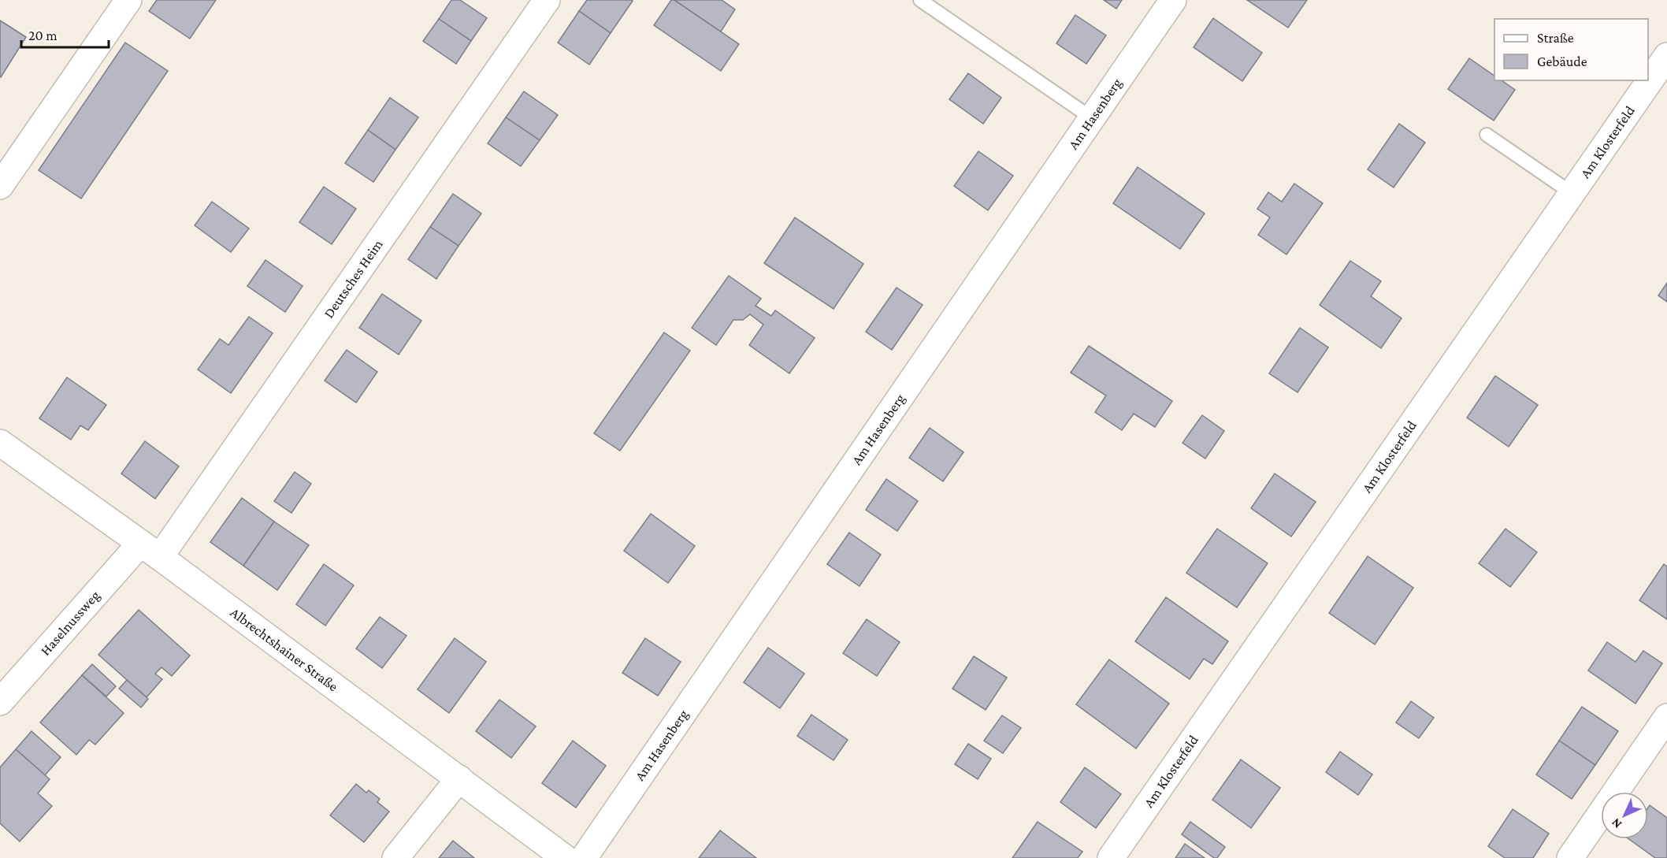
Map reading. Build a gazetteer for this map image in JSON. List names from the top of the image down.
{
  "streets": {
    "street": [
      "Am Hasenberg",
      "Am Klosterfeld",
      "Deutsches Heim",
      "Haselnussweg",
      "Albrechtshainer Straße"
    ]
  },
  "crossings": [
    ["Deutsches Heim", "Haselnussweg"],
    ["Deutsches Heim", "Albrechtshainer Straße"],
    ["Haselnussweg", "Albrechtshainer Straße"]
  ],
  "legend": ["Straße", "Gebäude"],
  "scale_bar": "20 m",
  "north": "bottom left"
}
